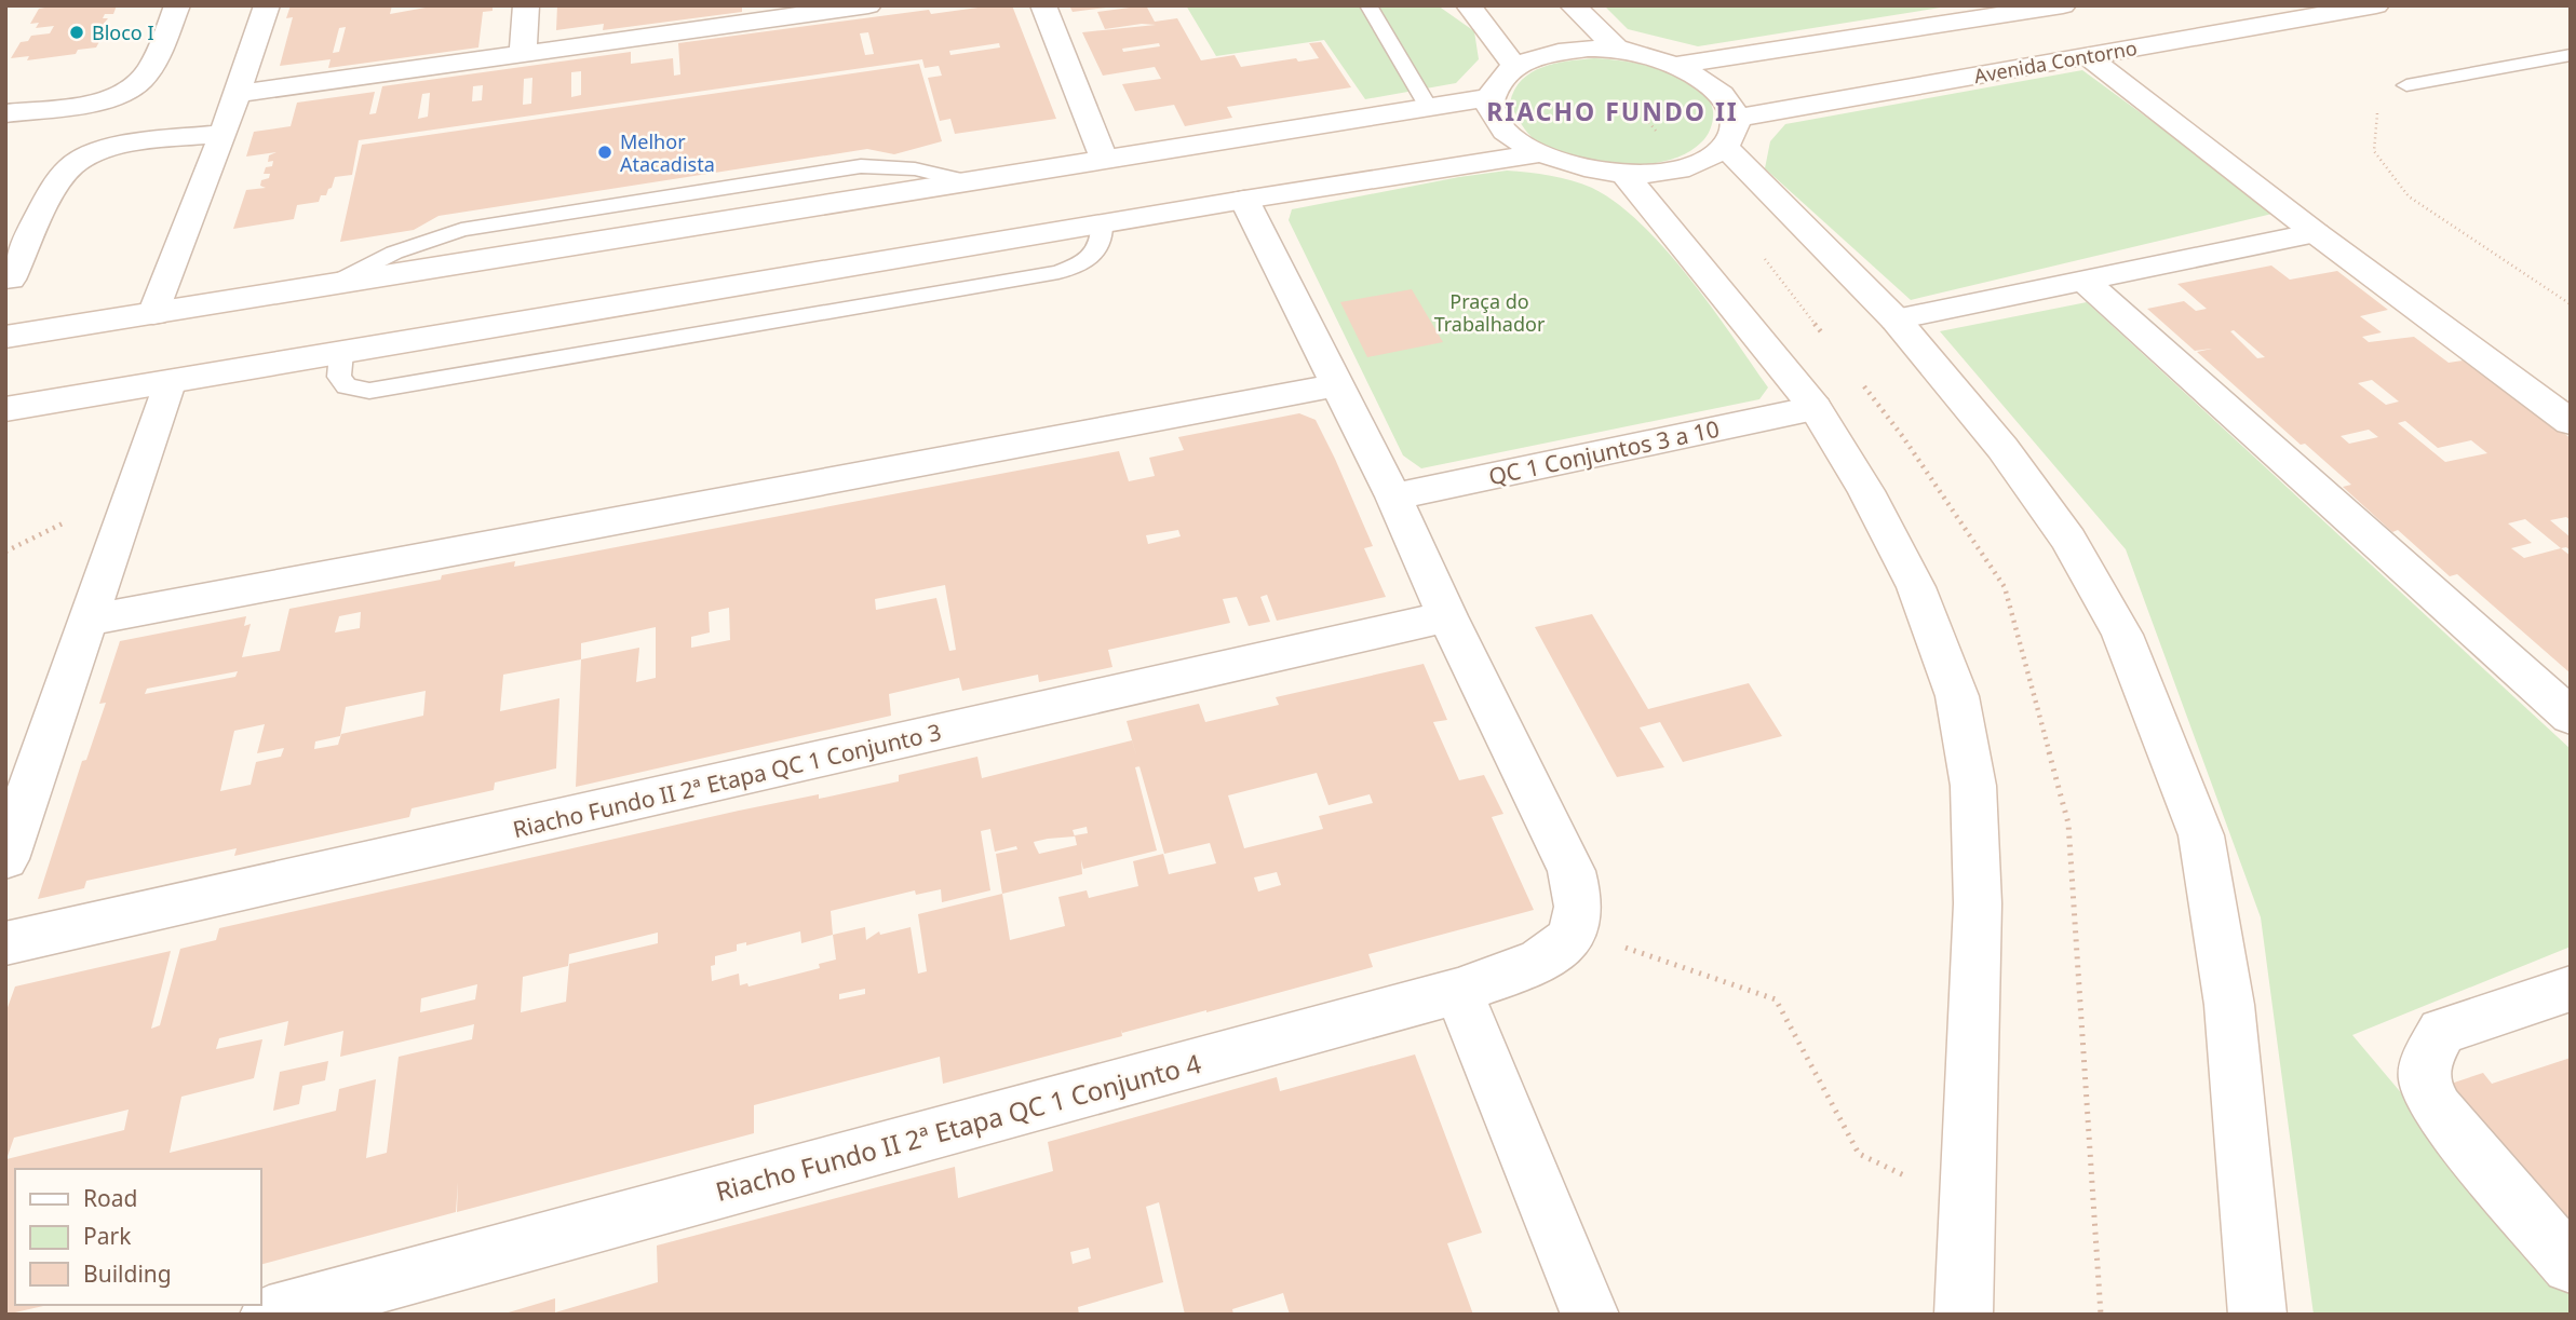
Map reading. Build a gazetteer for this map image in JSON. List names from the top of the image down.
{
  "streets": {
    "street": [
      "Avenida Contorno",
      "QC 1 Conjuntos 3 a 10",
      "Riacho Fundo II 2ª Etapa QC 1 Conjunto 3",
      "Riacho Fundo II 2ª Etapa QC 1 Conjunto 4"
    ]
  },
  "districts": ["RIACHO FUNDO II"],
  "parks": ["Praça do Trabalhador"],
  "places": ["Bloco I", "Melhor Atacadista"],
  "legend": ["Road", "Park", "Building"]
}
